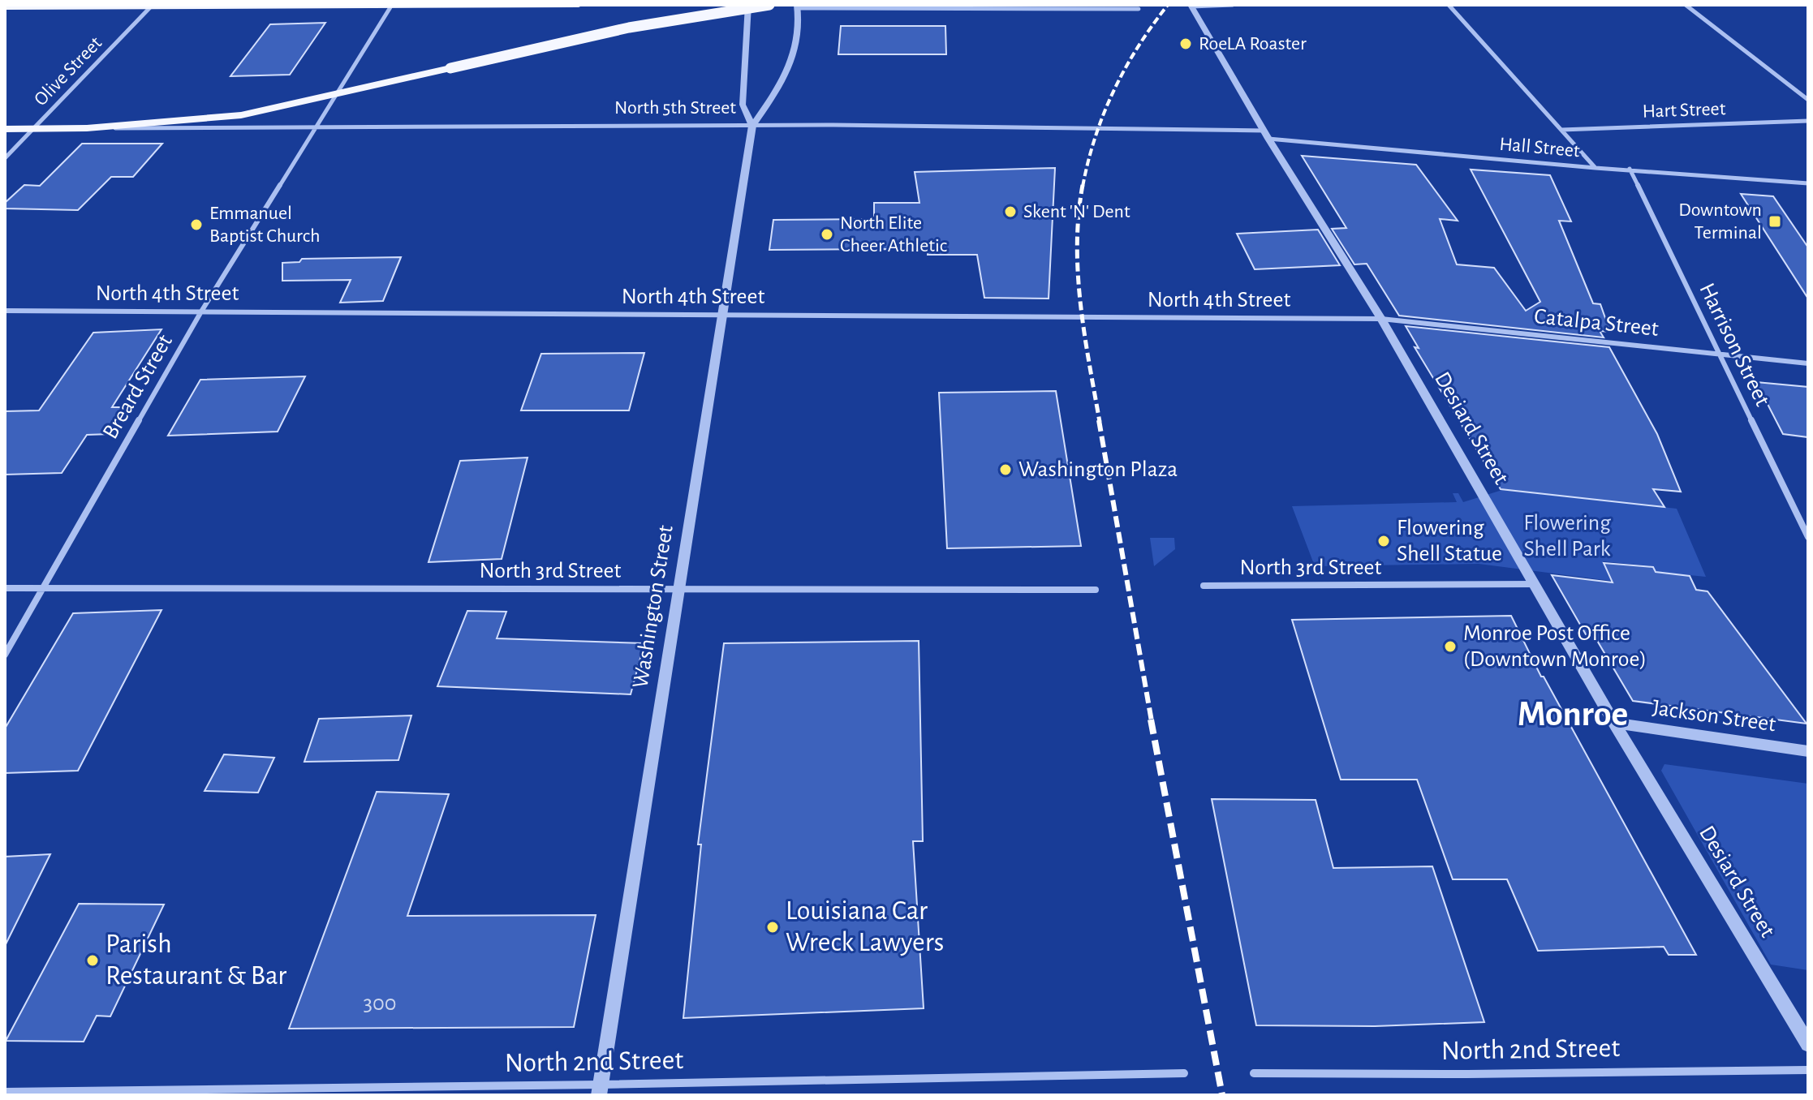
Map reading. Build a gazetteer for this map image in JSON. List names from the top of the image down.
{
  "streets": {
    "main road": ["North 5th Street"],
    "street": [
      "Olive Street",
      "Hart Street",
      "Hall Street",
      "North 4th Street",
      "Catalpa Street",
      "Harrison Street",
      "Breard Street",
      "Desiard Street",
      "North 3rd Street",
      "Washington Street",
      "Jackson Street",
      "North 2nd Street"
    ]
  },
  "crossings": [
    ["Olive Street", "North 5th Street"],
    ["North 5th Street", "Hall Street"],
    ["North 5th Street", "Breard Street"],
    ["North 5th Street", "Desiard Street"],
    ["North 5th Street", "Washington Street"],
    ["Hall Street", "Harrison Street"],
    ["Hall Street", "Desiard Street"],
    ["North 4th Street", "Catalpa Street"],
    ["North 4th Street", "Breard Street"],
    ["North 4th Street", "Desiard Street"],
    ["North 4th Street", "Washington Street"],
    ["Catalpa Street", "Harrison Street"],
    ["Catalpa Street", "Desiard Street"],
    ["Breard Street", "North 3rd Street"],
    ["Desiard Street", "North 3rd Street"],
    ["Desiard Street", "Jackson Street"],
    ["North 3rd Street", "Washington Street"],
    ["Washington Street", "North 2nd Street"]
  ],
  "districts": ["Monroe"],
  "parks": ["Flowering Shell Park"],
  "places": {
    "other": [
      "RoeLA Roaster",
      "Skent 'N' Dent",
      "Emmanuel Baptist Church",
      "North Elite Cheer Athletic",
      "Washington Plaza",
      "Flowering Shell Statue",
      "Monroe Post Office (Downtown Monroe)",
      "Louisiana Car Wreck Lawyers",
      "Parish Restaurant & Bar"
    ],
    "transit": ["Downtown Terminal"]
  },
  "house_numbers": ["300"]
}
